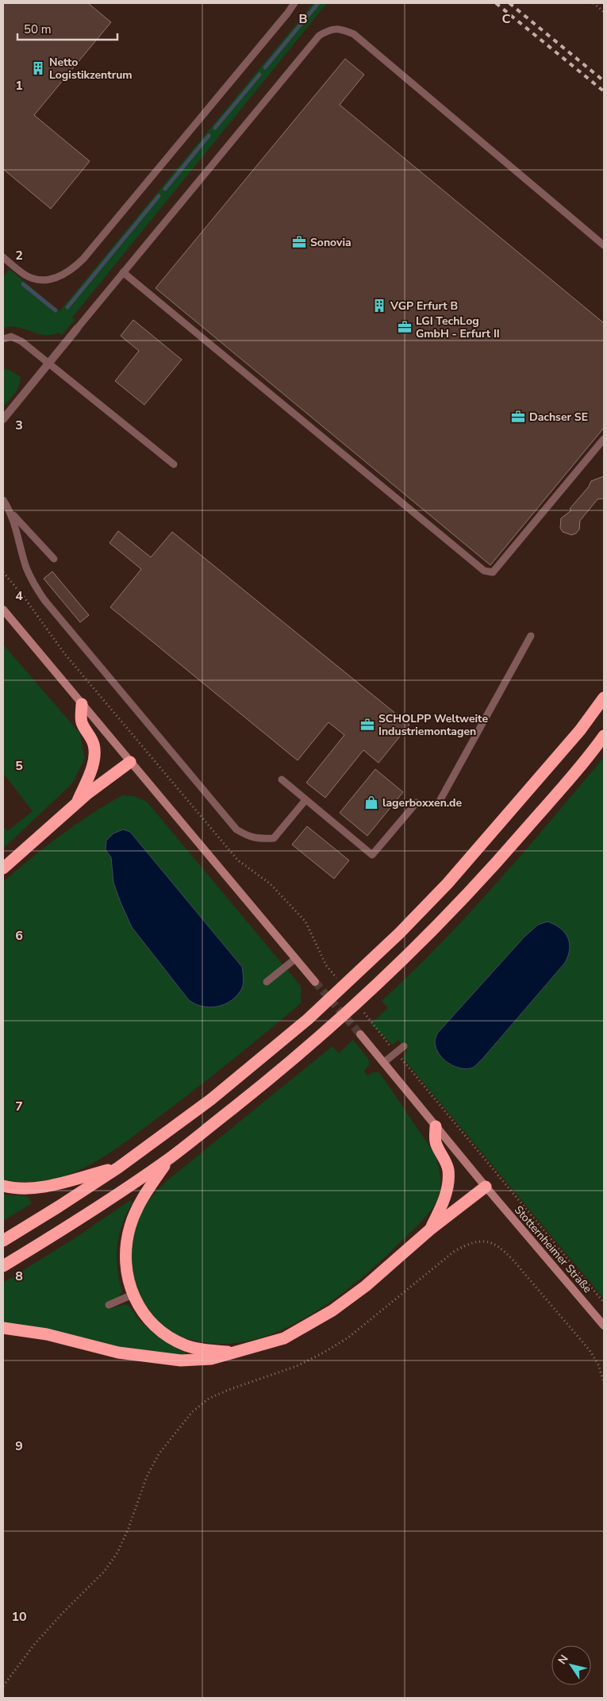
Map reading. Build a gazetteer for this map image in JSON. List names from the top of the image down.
{
  "streets": {
    "main road": ["Stotternheimer Straße"]
  },
  "places": {
    "building": ["Netto Logistikzentrum", "VGP Erfurt B"],
    "office": [
      "Sonovia",
      "LGI TechLog GmbH - Erfurt II",
      "Dachser SE",
      "SCHOLPP Weltweite Industriemontagen"
    ],
    "shop": ["lagerboxxen.de"]
  },
  "scale_bar": "50 m",
  "north": "top left",
  "grid": {
    "columns": ["B", "C"],
    "rows": [
      "1",
      "2",
      "3",
      "4",
      "5",
      "6",
      "7",
      "8",
      "9",
      "10"
    ]
  }
}
